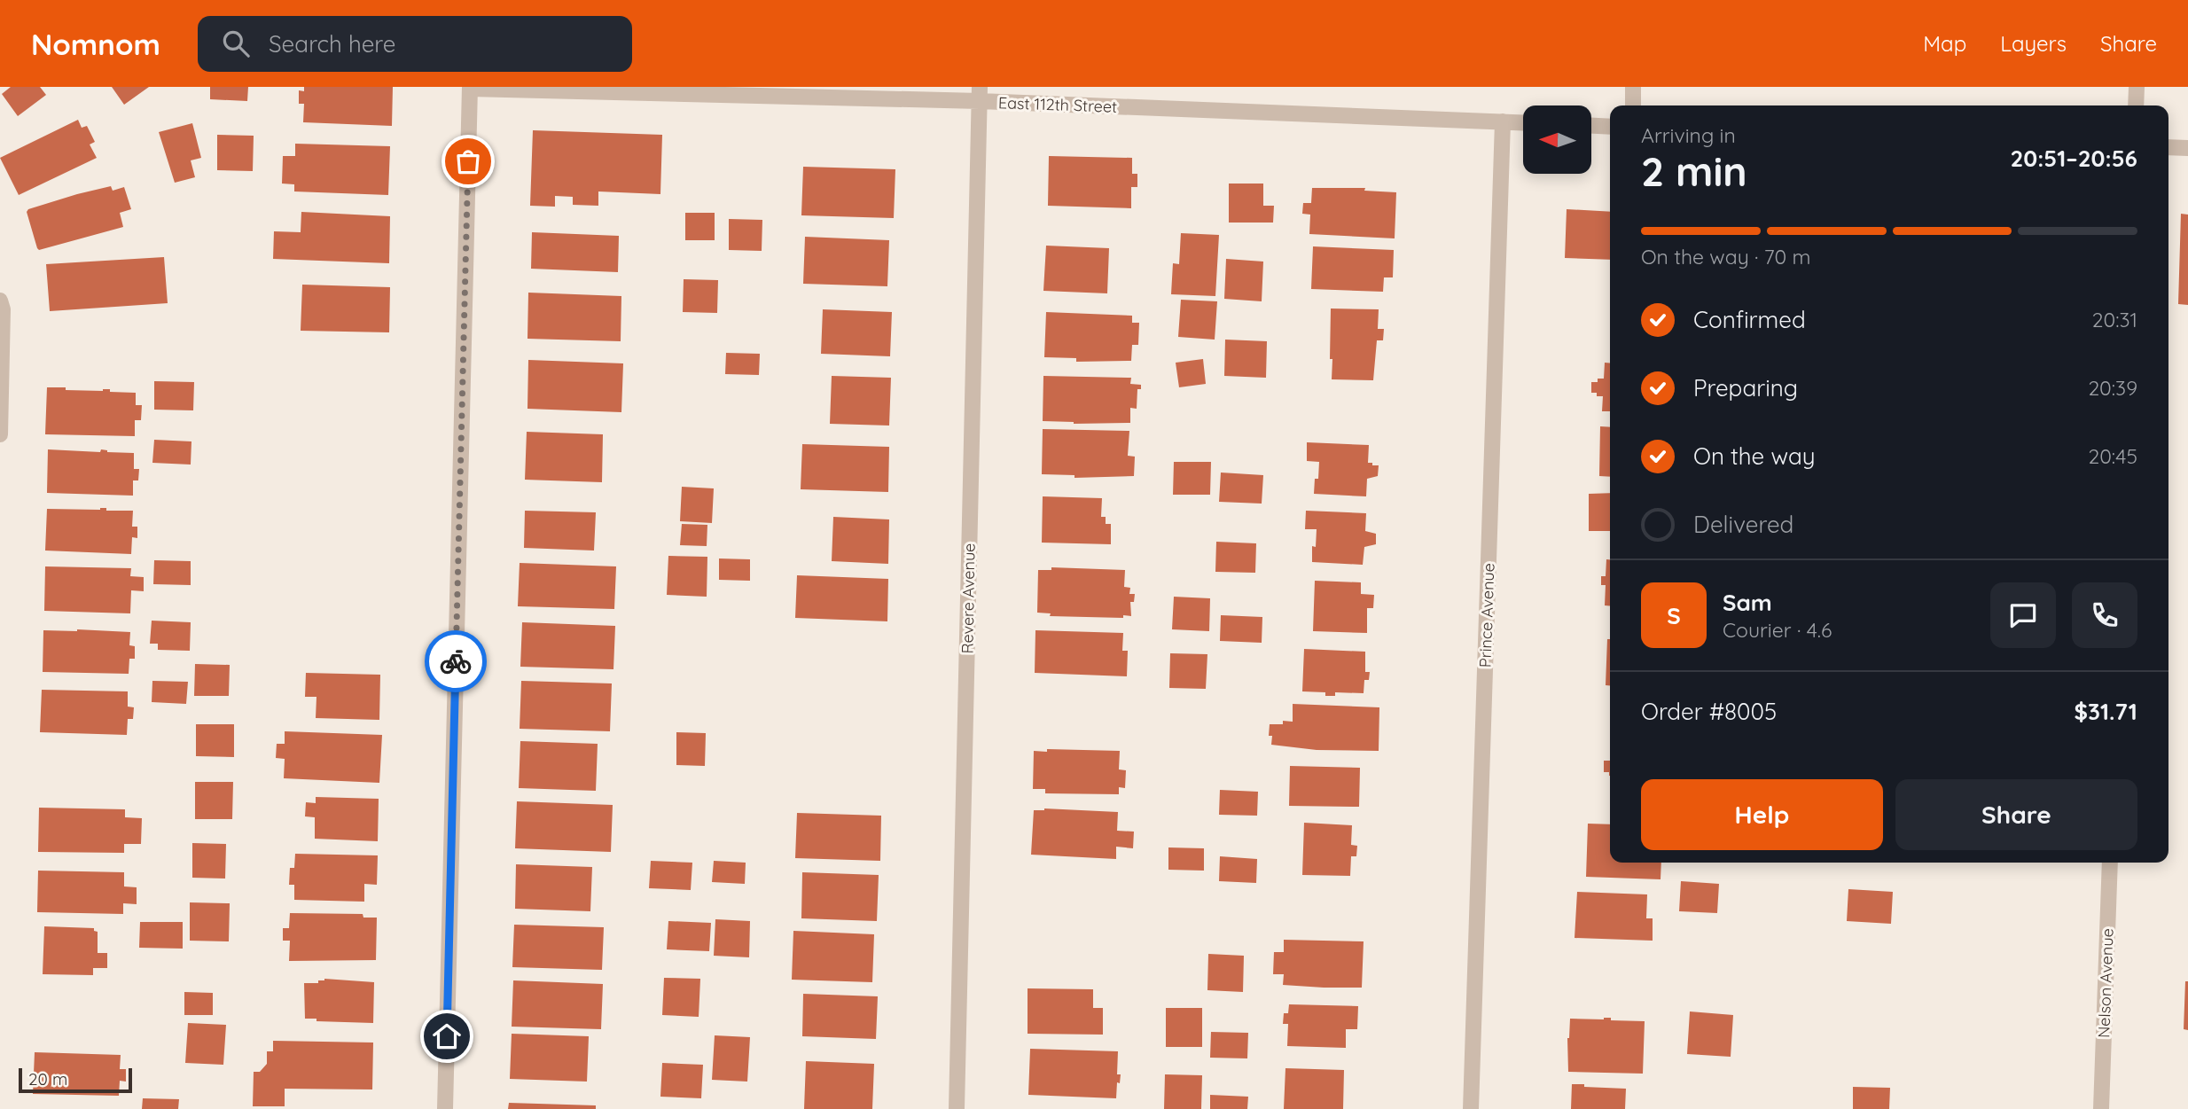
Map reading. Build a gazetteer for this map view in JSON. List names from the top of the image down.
{
  "streets": {
    "street": [
      "East 112th Street",
      "Revere Avenue",
      "Prince Avenue",
      "Nelson Avenue"
    ]
  },
  "crossings": [
    ["East 112th Street", "Revere Avenue"],
    ["East 112th Street", "Prince Avenue"]
  ],
  "scale_bar": "20 m",
  "north": "left",
  "page": {
    "header": "Nomnom",
    "search": "Search here",
    "nav": ["Map", "Layers", "Share"],
    "heading": ["2 min", "Arriving in", "20:51–20:56"],
    "panel": [
      "Sam",
      "Courier · 4.6",
      "Order #8005",
      "$31.71"
    ],
    "bar": "On the way · 70 m",
    "list": [
      ["Confirmed", "20:31"],
      ["Preparing", "20:39"],
      ["On the way", "20:45"],
      "Delivered"
    ],
    "round": "S",
    "buttons": ["Help", "Share"],
    "scale": "20 m"
  }
}
